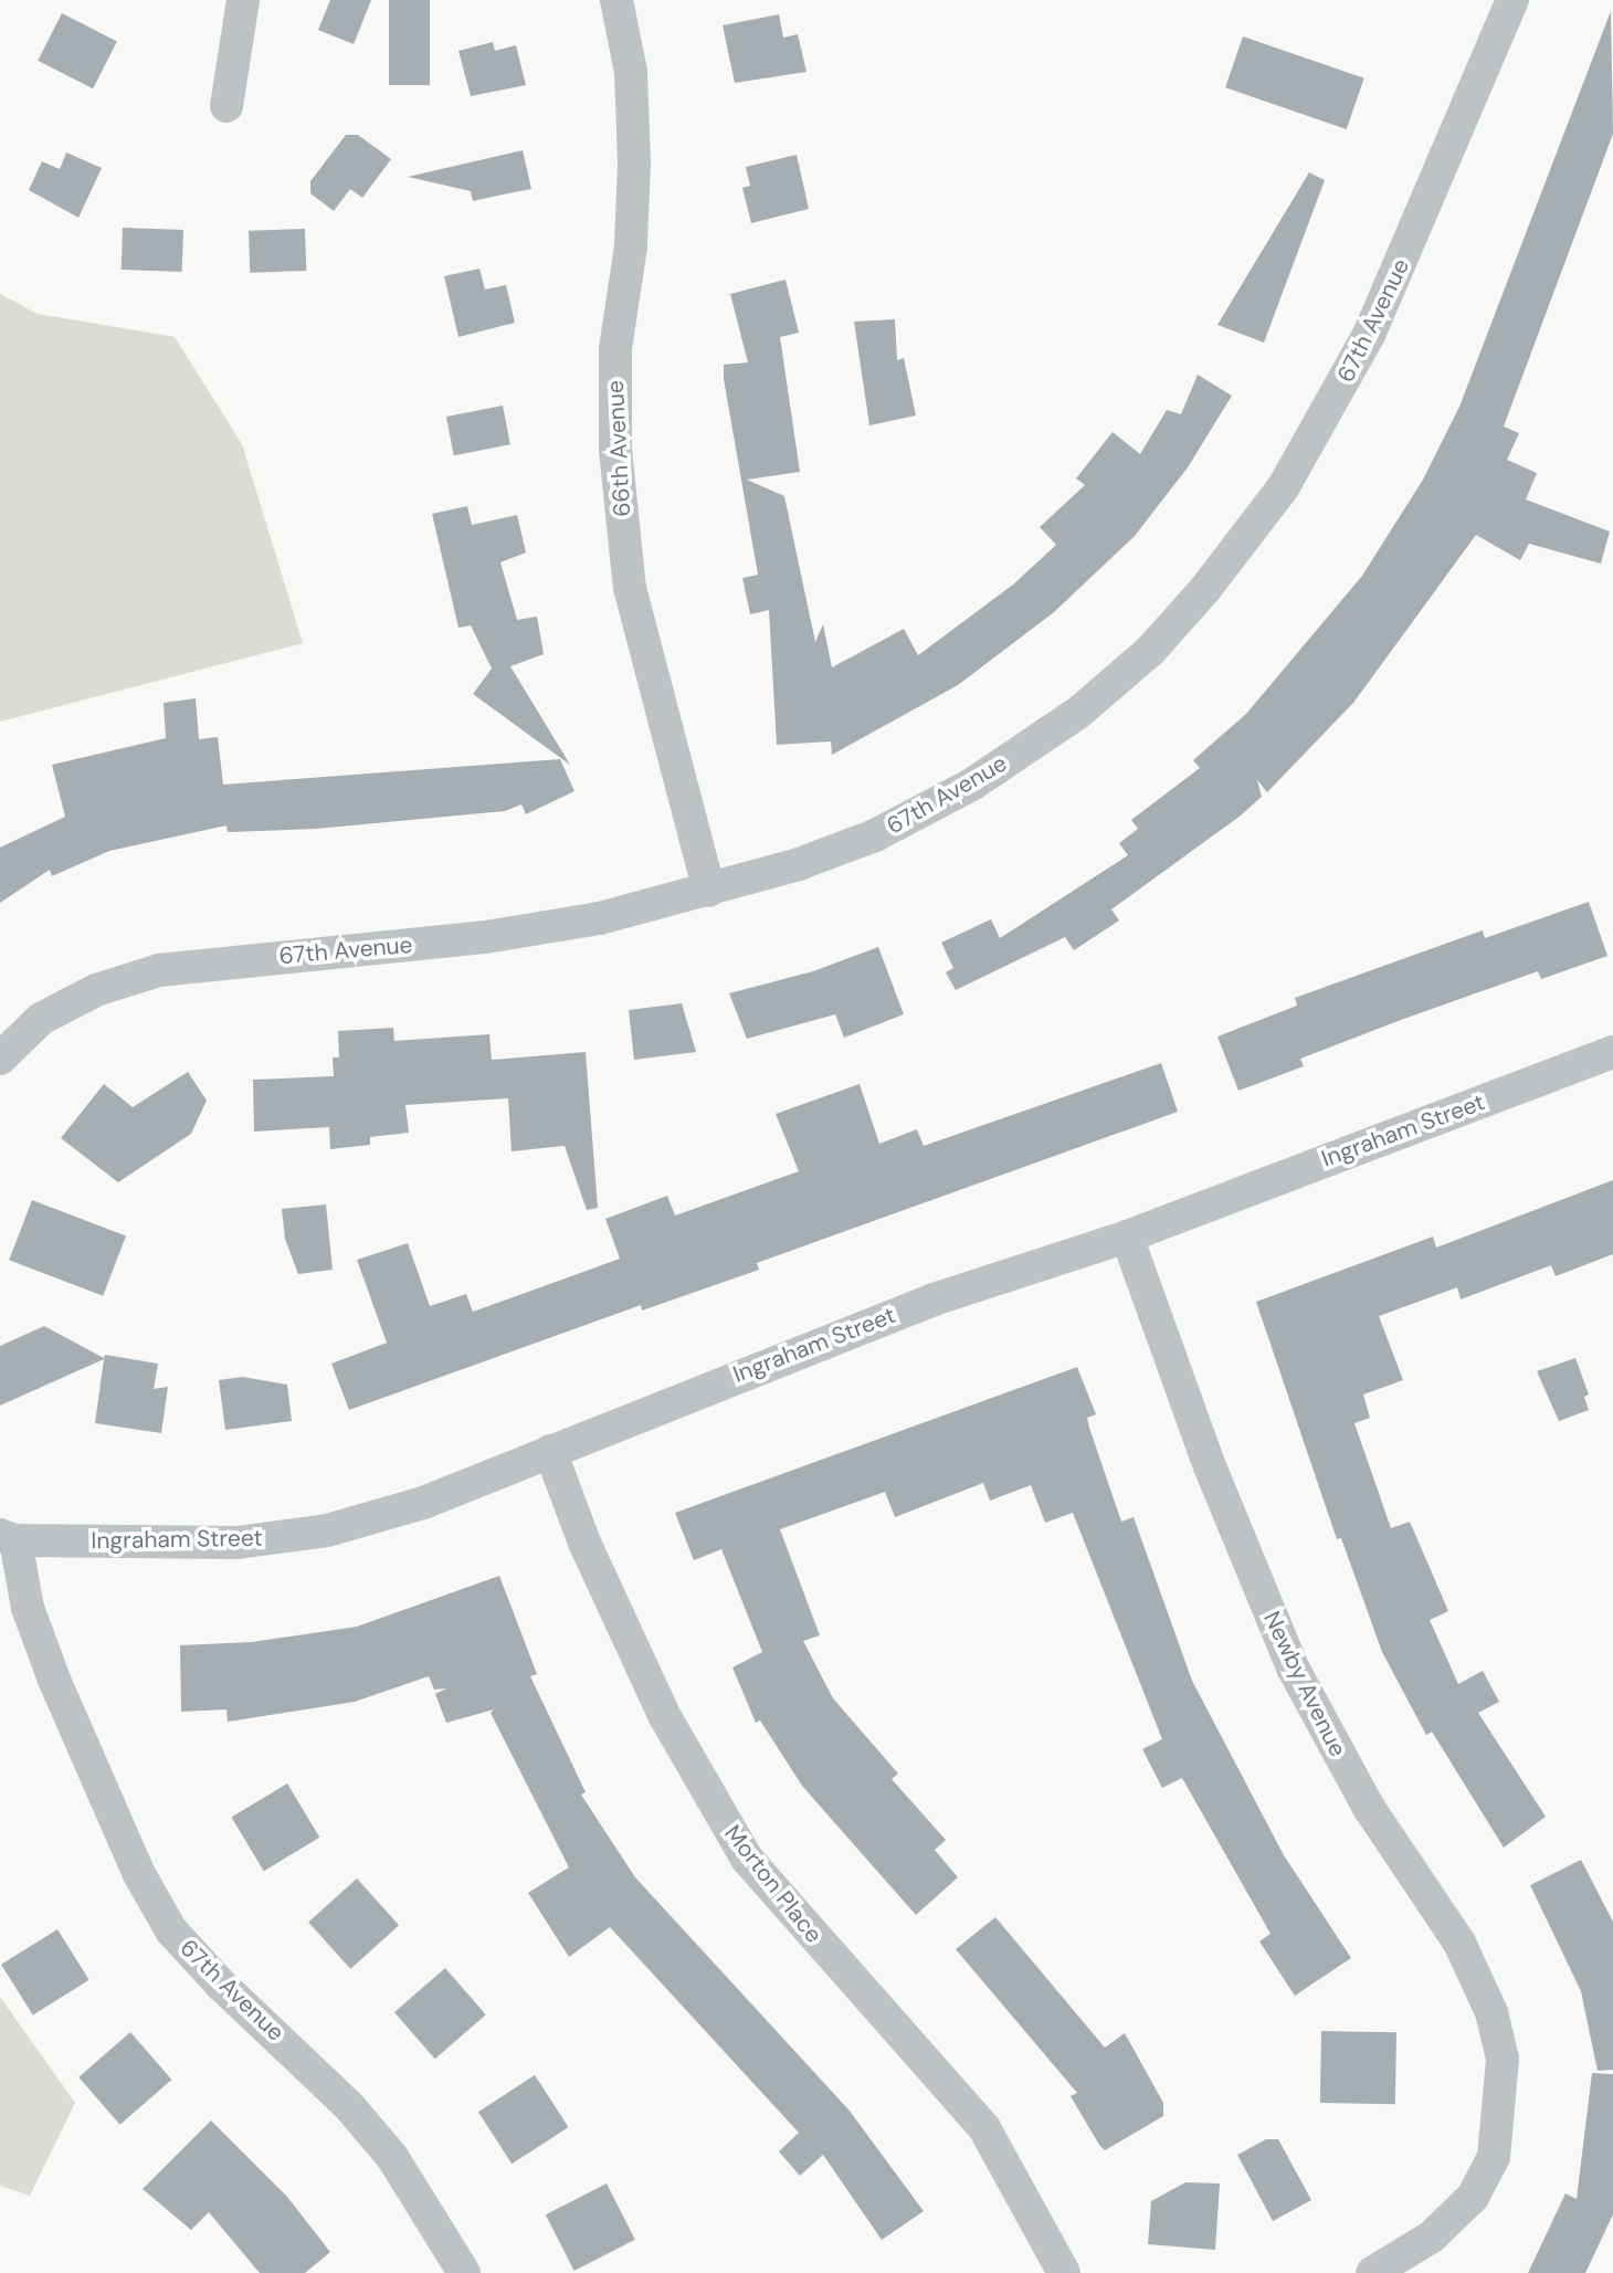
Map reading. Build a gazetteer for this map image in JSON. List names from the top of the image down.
{
  "streets": {
    "street": [
      "67th Avenue",
      "66th Avenue",
      "Ingraham Street",
      "Newby Avenue",
      "Morton Place"
    ]
  },
  "crossings": [
    ["67th Avenue", "66th Avenue"],
    ["67th Avenue", "Ingraham Street"],
    ["Ingraham Street", "Newby Avenue"],
    ["Ingraham Street", "Morton Place"]
  ]
}
